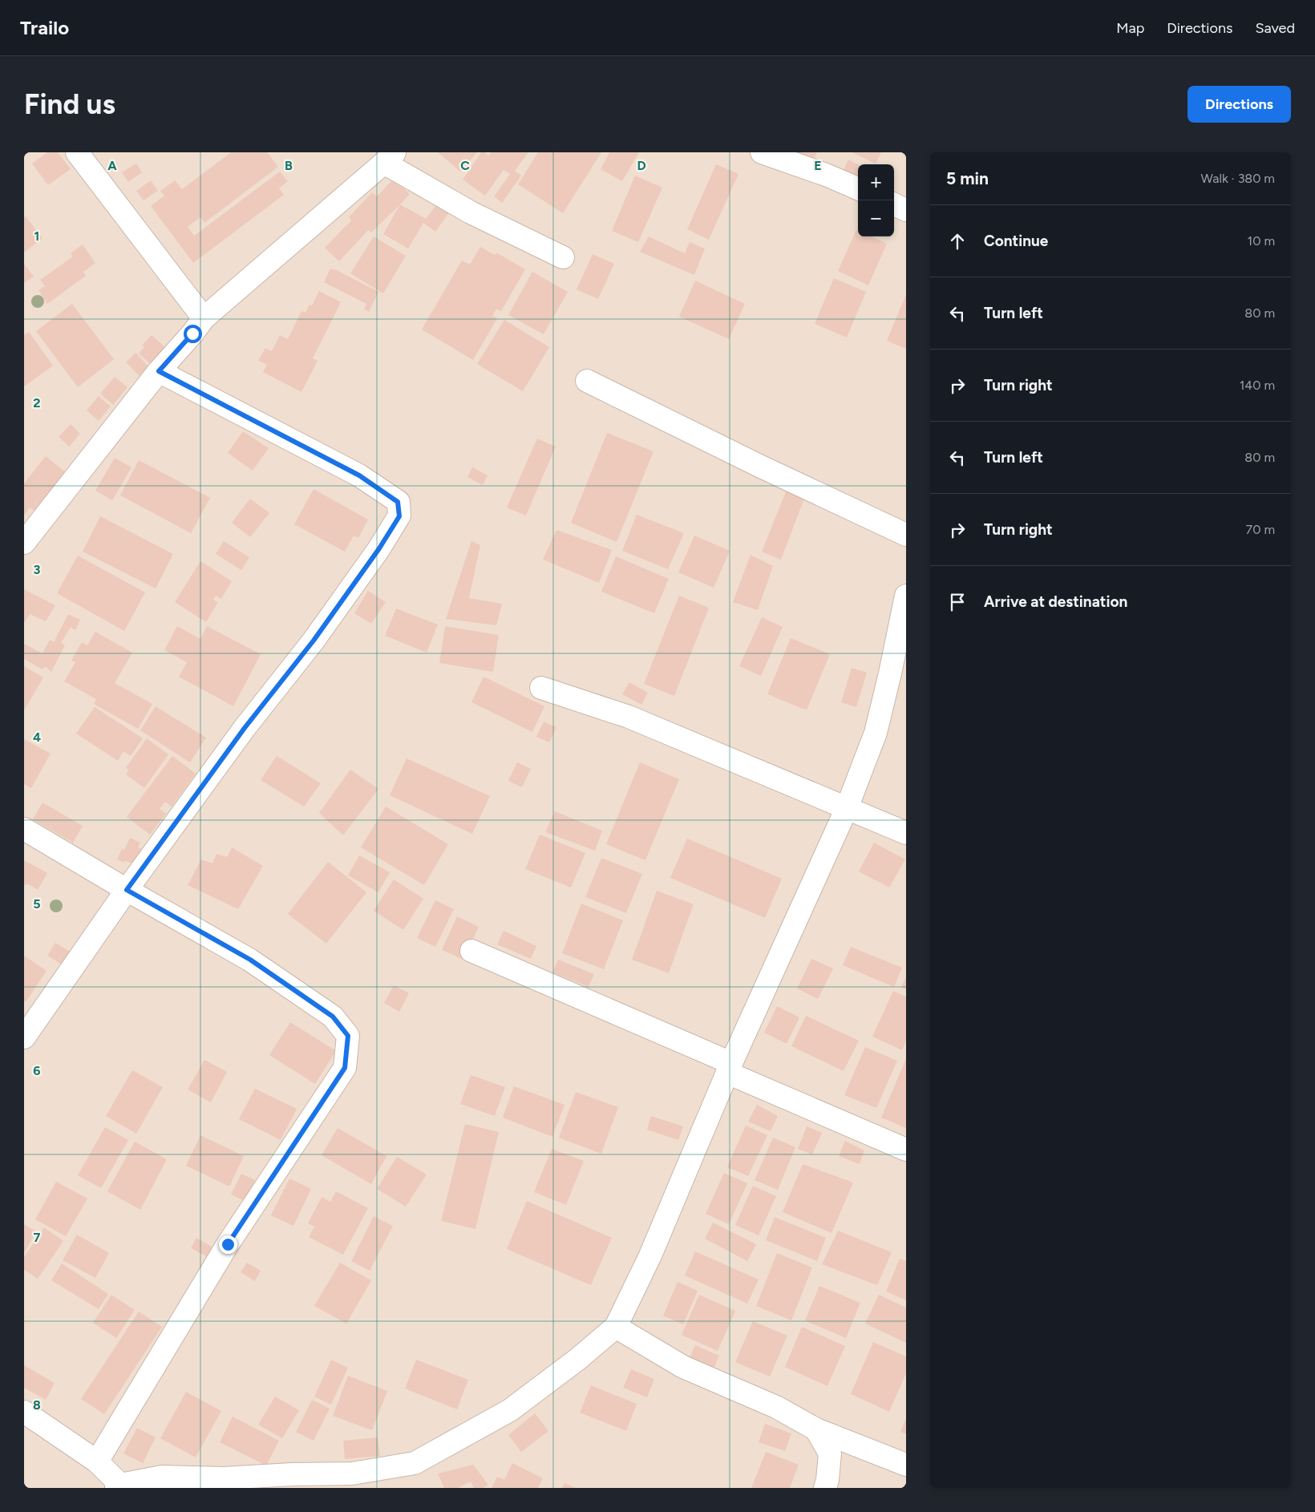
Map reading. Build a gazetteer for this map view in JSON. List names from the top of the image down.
{
  "page": {
    "header": "Trailo",
    "nav": ["Map", "Directions", "Saved"],
    "buttons": "Directions",
    "title": "Find us",
    "heading": ["5 min", "Walk · 380 m"],
    "map_buttons": ["+", "−"],
    "list": [
      ["Continue", "10 m"],
      ["Turn left", "80 m"],
      ["Turn right", "140 m"],
      ["Turn left", "80 m"],
      ["Turn right", "70 m"],
      "Arrive at destination"
    ]
  },
  "grid": {
    "columns": [
      "A",
      "B",
      "C",
      "D",
      "E"
    ],
    "rows": [
      "1",
      "2",
      "3",
      "4",
      "5",
      "6",
      "7",
      "8"
    ]
  }
}
